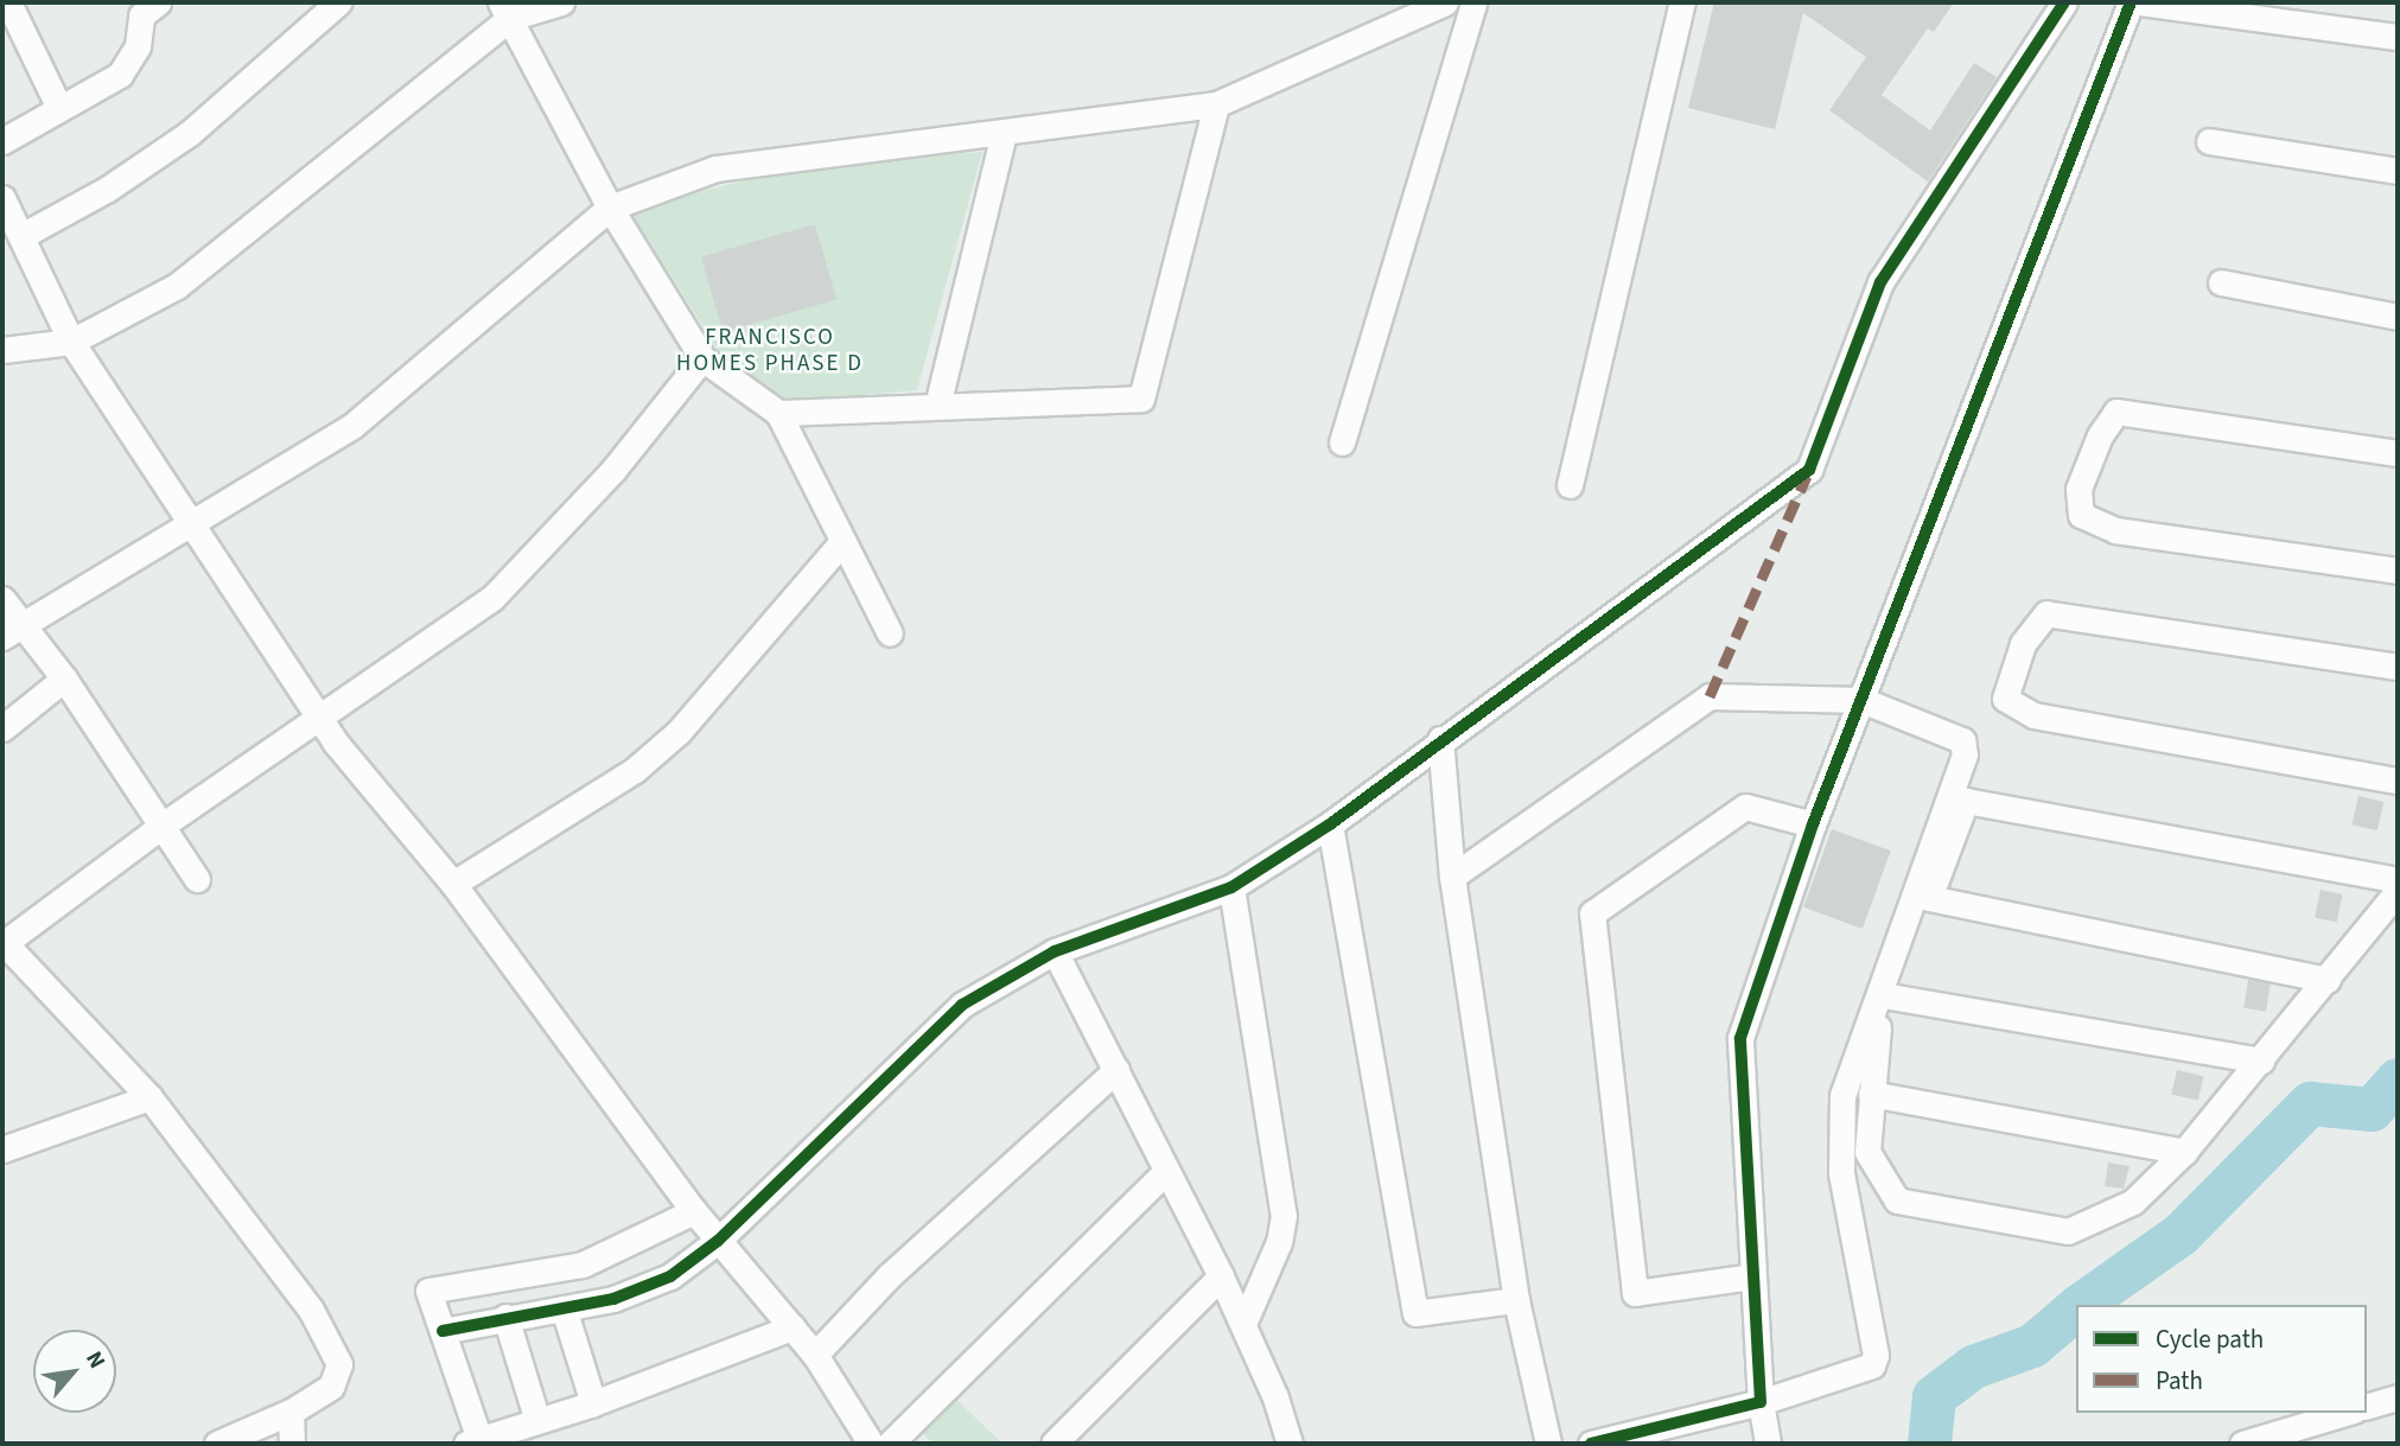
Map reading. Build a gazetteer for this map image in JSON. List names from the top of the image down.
{
  "districts": ["FRANCISCO HOMES PHASE D"],
  "legend": ["Cycle path", "Path"],
  "north": "top right"
}
